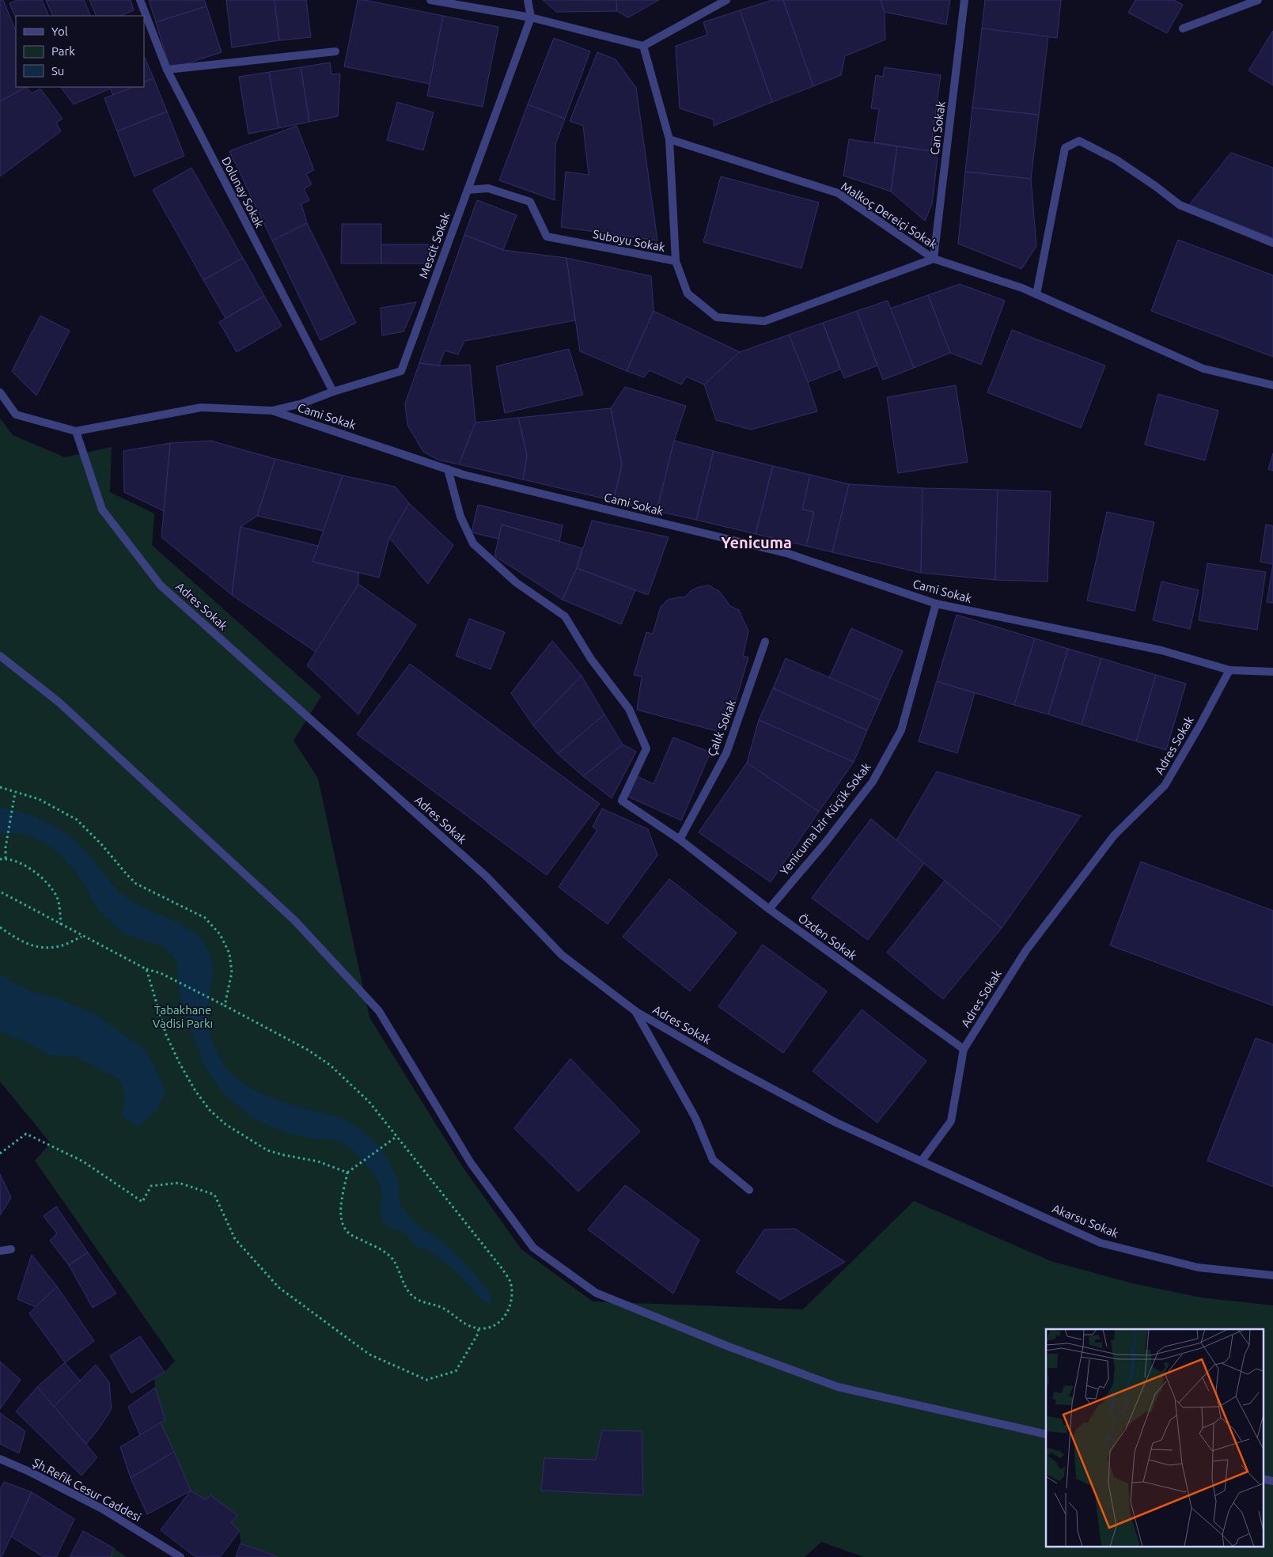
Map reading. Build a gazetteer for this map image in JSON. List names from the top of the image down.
{
  "streets": {
    "street": [
      "Can Sokak",
      "Dolunay Sokak",
      "Malkoç Dereiçi Sokak",
      "Suboyu Sokak",
      "Mescit Sokak",
      "Cami Sokak",
      "Adres Sokak",
      "Çalık Sokak",
      "Yenicuma İzir Küçük Sokak",
      "Özden Sokak",
      "Akarsu Sokak",
      "Şh.Refik Cesur Caddesi"
    ]
  },
  "crossings": [
    ["Can Sokak", "Malkoç Dereiçi Sokak"],
    ["Can Sokak", "Suboyu Sokak"],
    ["Dolunay Sokak", "Mescit Sokak"],
    ["Malkoç Dereiçi Sokak", "Suboyu Sokak"],
    ["Suboyu Sokak", "Mescit Sokak"],
    ["Mescit Sokak", "Cami Sokak"],
    ["Cami Sokak", "Adres Sokak"],
    ["Cami Sokak", "Yenicuma İzir Küçük Sokak"],
    ["Cami Sokak", "Özden Sokak"],
    ["Adres Sokak", "Özden Sokak"],
    ["Adres Sokak", "Akarsu Sokak"],
    ["Çalık Sokak", "Özden Sokak"],
    ["Yenicuma İzir Küçük Sokak", "Özden Sokak"]
  ],
  "districts": ["Yenicuma"],
  "parks": ["Tabakhane Vadisi Parkı"],
  "legend": ["Yol", "Park", "Su"]
}
